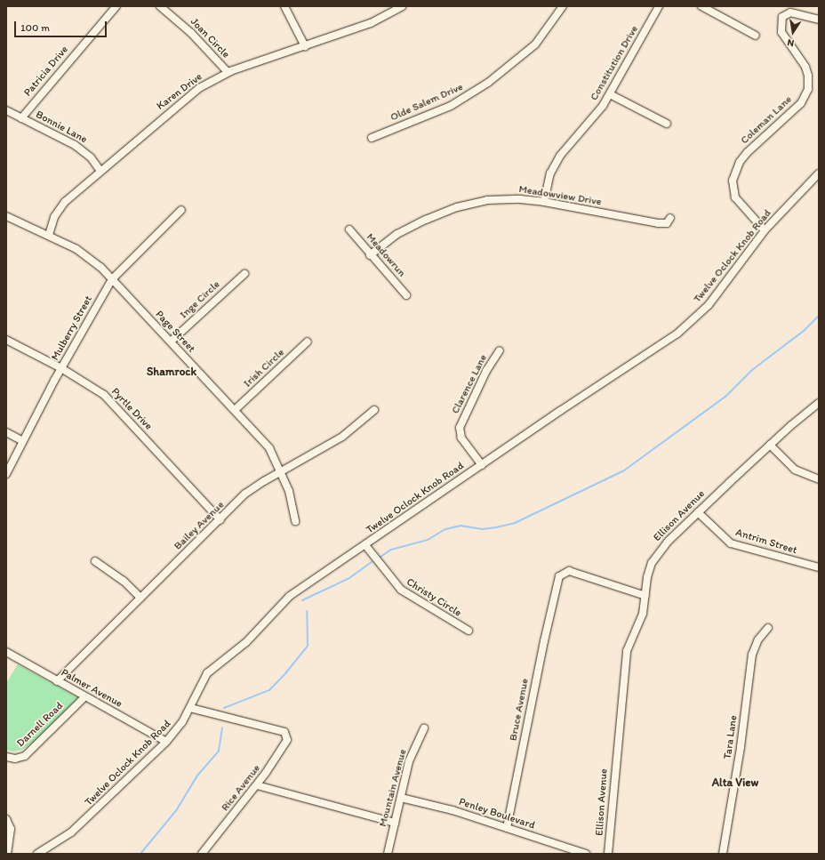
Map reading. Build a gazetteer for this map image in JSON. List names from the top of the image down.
{
  "streets": {
    "street": [
      "Joan Circle",
      "Constitution Drive",
      "Patricia Drive",
      "Karen Drive",
      "Olde Salem Drive",
      "Coleman Lane",
      "Bonnie Lane",
      "Meadowview Drive",
      "Meadowrun",
      "Twelve Oclock Knob Road",
      "Inge Circle",
      "Mulberry Street",
      "Page Street",
      "Irish Circle",
      "Clarence Lane",
      "Pyrtle Drive",
      "Ellison Avenue",
      "Bailey Avenue",
      "Antrim Street",
      "Christy Circle",
      "Palmer Avenue",
      "Bruce Avenue",
      "Darnell Road",
      "Tara Lane",
      "Rice Avenue",
      "Mountain Avenue",
      "Penley Boulevard"
    ]
  },
  "crossings": [
    ["Joan Circle", "Karen Drive"],
    ["Constitution Drive", "Meadowview Drive"],
    ["Patricia Drive", "Bonnie Lane"],
    ["Karen Drive", "Bonnie Lane"],
    ["Karen Drive", "Page Street"],
    ["Coleman Lane", "Twelve Oclock Knob Road"],
    ["Meadowview Drive", "Meadowrun"],
    ["Twelve Oclock Knob Road", "Clarence Lane"],
    ["Twelve Oclock Knob Road", "Christy Circle"],
    ["Twelve Oclock Knob Road", "Palmer Avenue"],
    ["Twelve Oclock Knob Road", "Rice Avenue"],
    ["Inge Circle", "Page Street"],
    ["Mulberry Street", "Page Street"],
    ["Mulberry Street", "Pyrtle Drive"],
    ["Page Street", "Irish Circle"],
    ["Page Street", "Bailey Avenue"],
    ["Pyrtle Drive", "Bailey Avenue"],
    ["Ellison Avenue", "Antrim Street"],
    ["Ellison Avenue", "Bruce Avenue"],
    ["Bailey Avenue", "Palmer Avenue"],
    ["Palmer Avenue", "Darnell Road"],
    ["Bruce Avenue", "Penley Boulevard"],
    ["Mountain Avenue", "Penley Boulevard"]
  ],
  "districts": ["Shamrock", "Alta View"],
  "scale_bar": "100 m",
  "north": "bottom"
}
